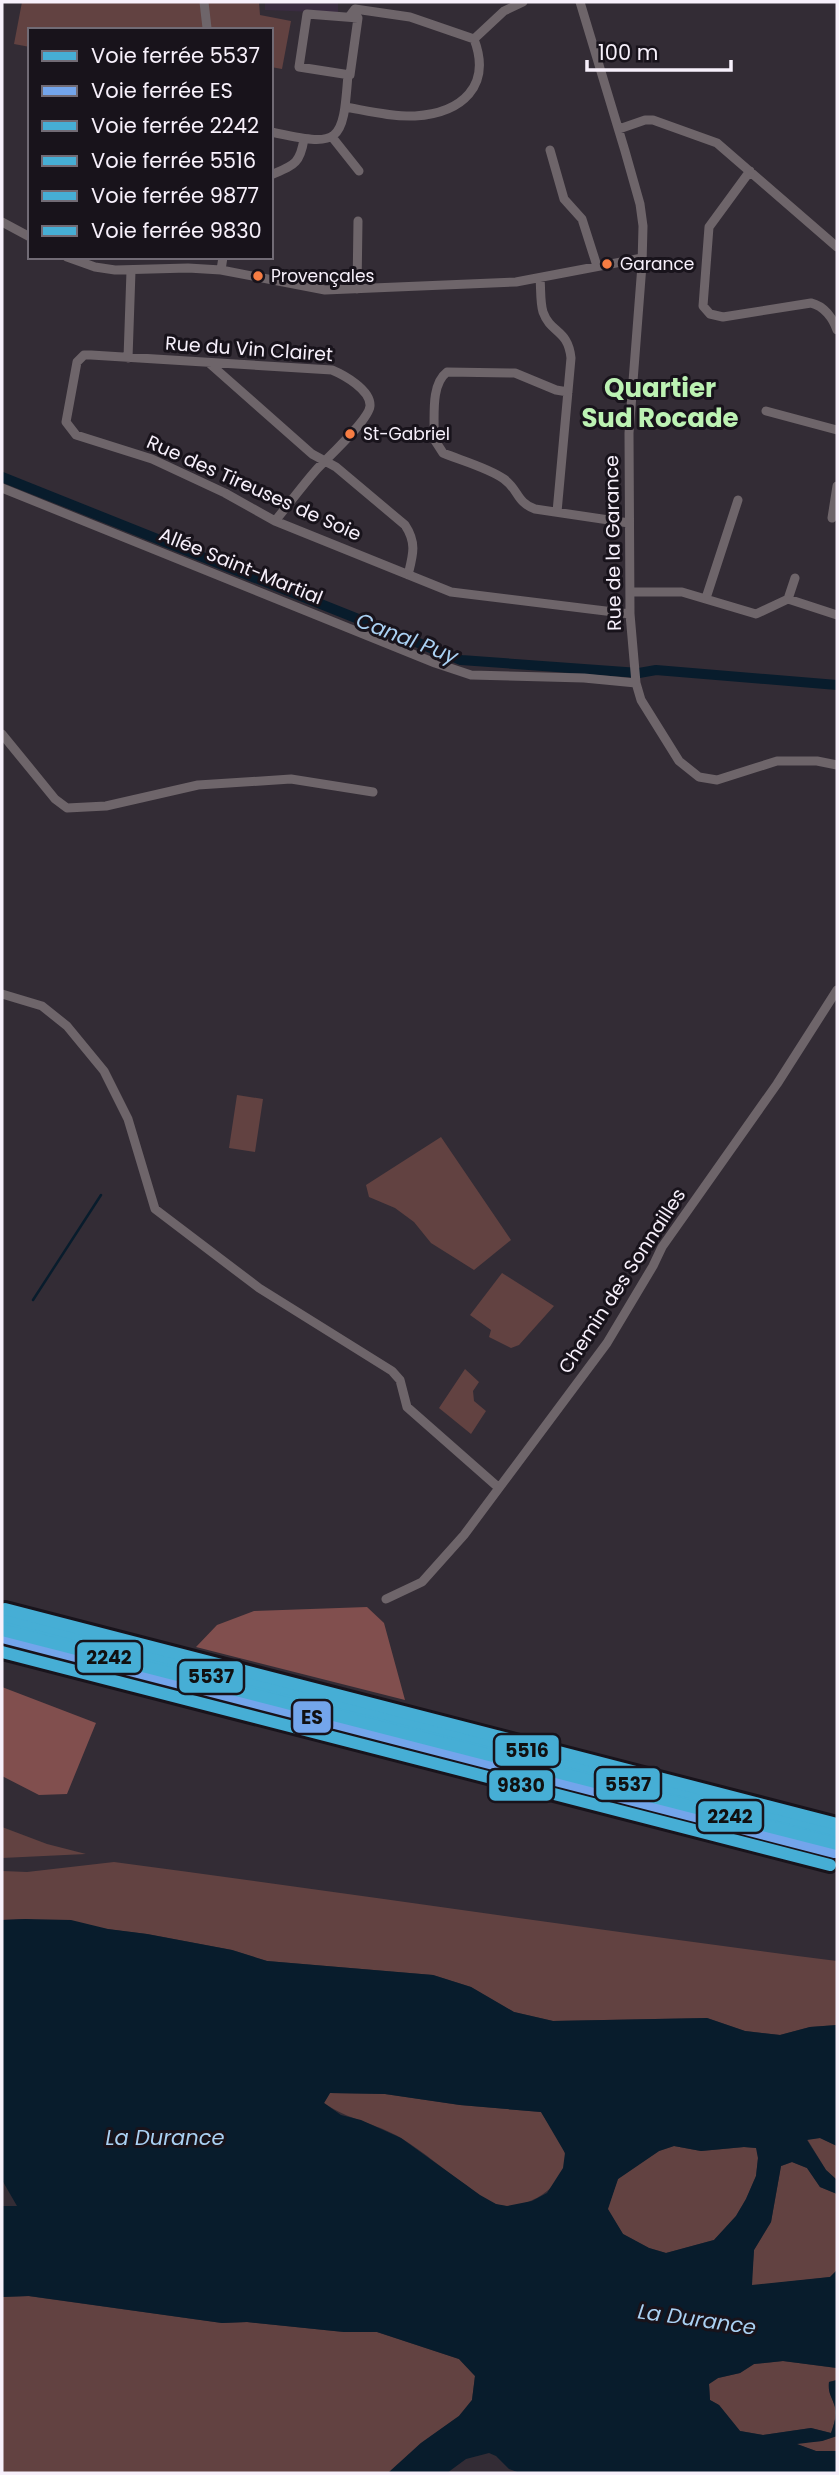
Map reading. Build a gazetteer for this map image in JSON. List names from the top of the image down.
{
  "streets": {
    "street": [
      "Rue du Vin Clairet",
      "Rue des Tireuses de Soie",
      "Rue de la Garance",
      "Allée Saint-Martial",
      "Chemin des Sonnailles"
    ]
  },
  "crossings": [
    ["Rue du Vin Clairet", "Rue des Tireuses de Soie"],
    ["Rue des Tireuses de Soie", "Rue de la Garance"],
    ["Rue de la Garance", "Allée Saint-Martial"]
  ],
  "districts": ["Quartier Sud Rocade"],
  "water": ["Canal Puy", "La Durance"],
  "places": ["Garance", "Provençales", "St-Gabriel"],
  "lines": [
    "rail line 9877",
    "rail line 5516",
    "rail line 5537",
    "rail line 2242",
    "rail line ES",
    "rail line 9830"
  ],
  "legend": [
    "Voie ferrée 5537",
    "Voie ferrée ES",
    "Voie ferrée 2242",
    "Voie ferrée 5516",
    "Voie ferrée 9877",
    "Voie ferrée 9830"
  ],
  "scale_bar": "100 m"
}
